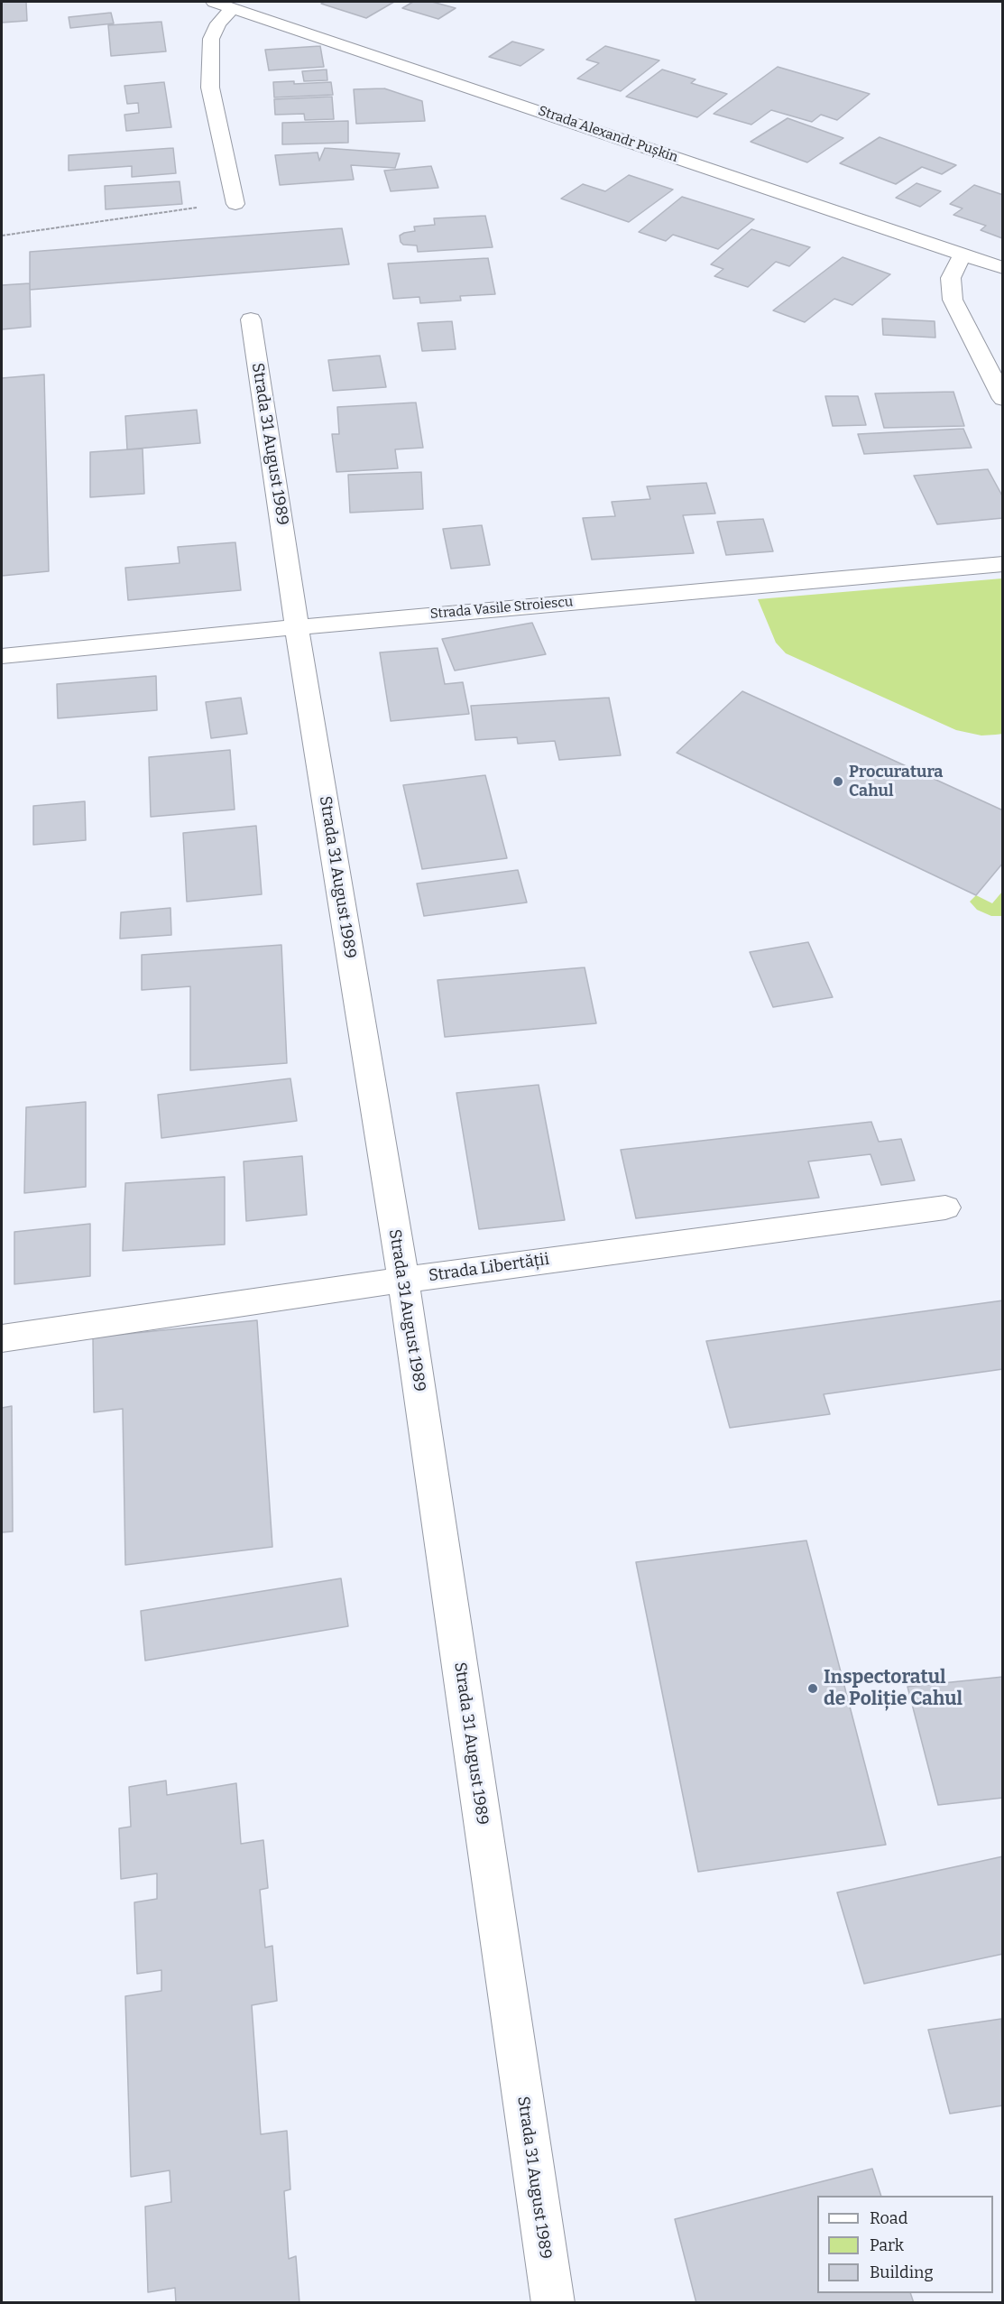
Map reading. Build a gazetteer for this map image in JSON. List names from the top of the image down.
{
  "streets": {
    "street": [
      "Strada Alexandr Pușkin",
      "Strada 31 August 1989",
      "Strada Vasile Stroiescu",
      "Strada Libertății"
    ]
  },
  "crossings": [
    ["Strada 31 August 1989", "Strada Vasile Stroiescu"],
    ["Strada 31 August 1989", "Strada Libertății"]
  ],
  "places": ["Procuratura Cahul", "Inspectoratul de Poliție Cahul"],
  "legend": ["Road", "Park", "Building"]
}
